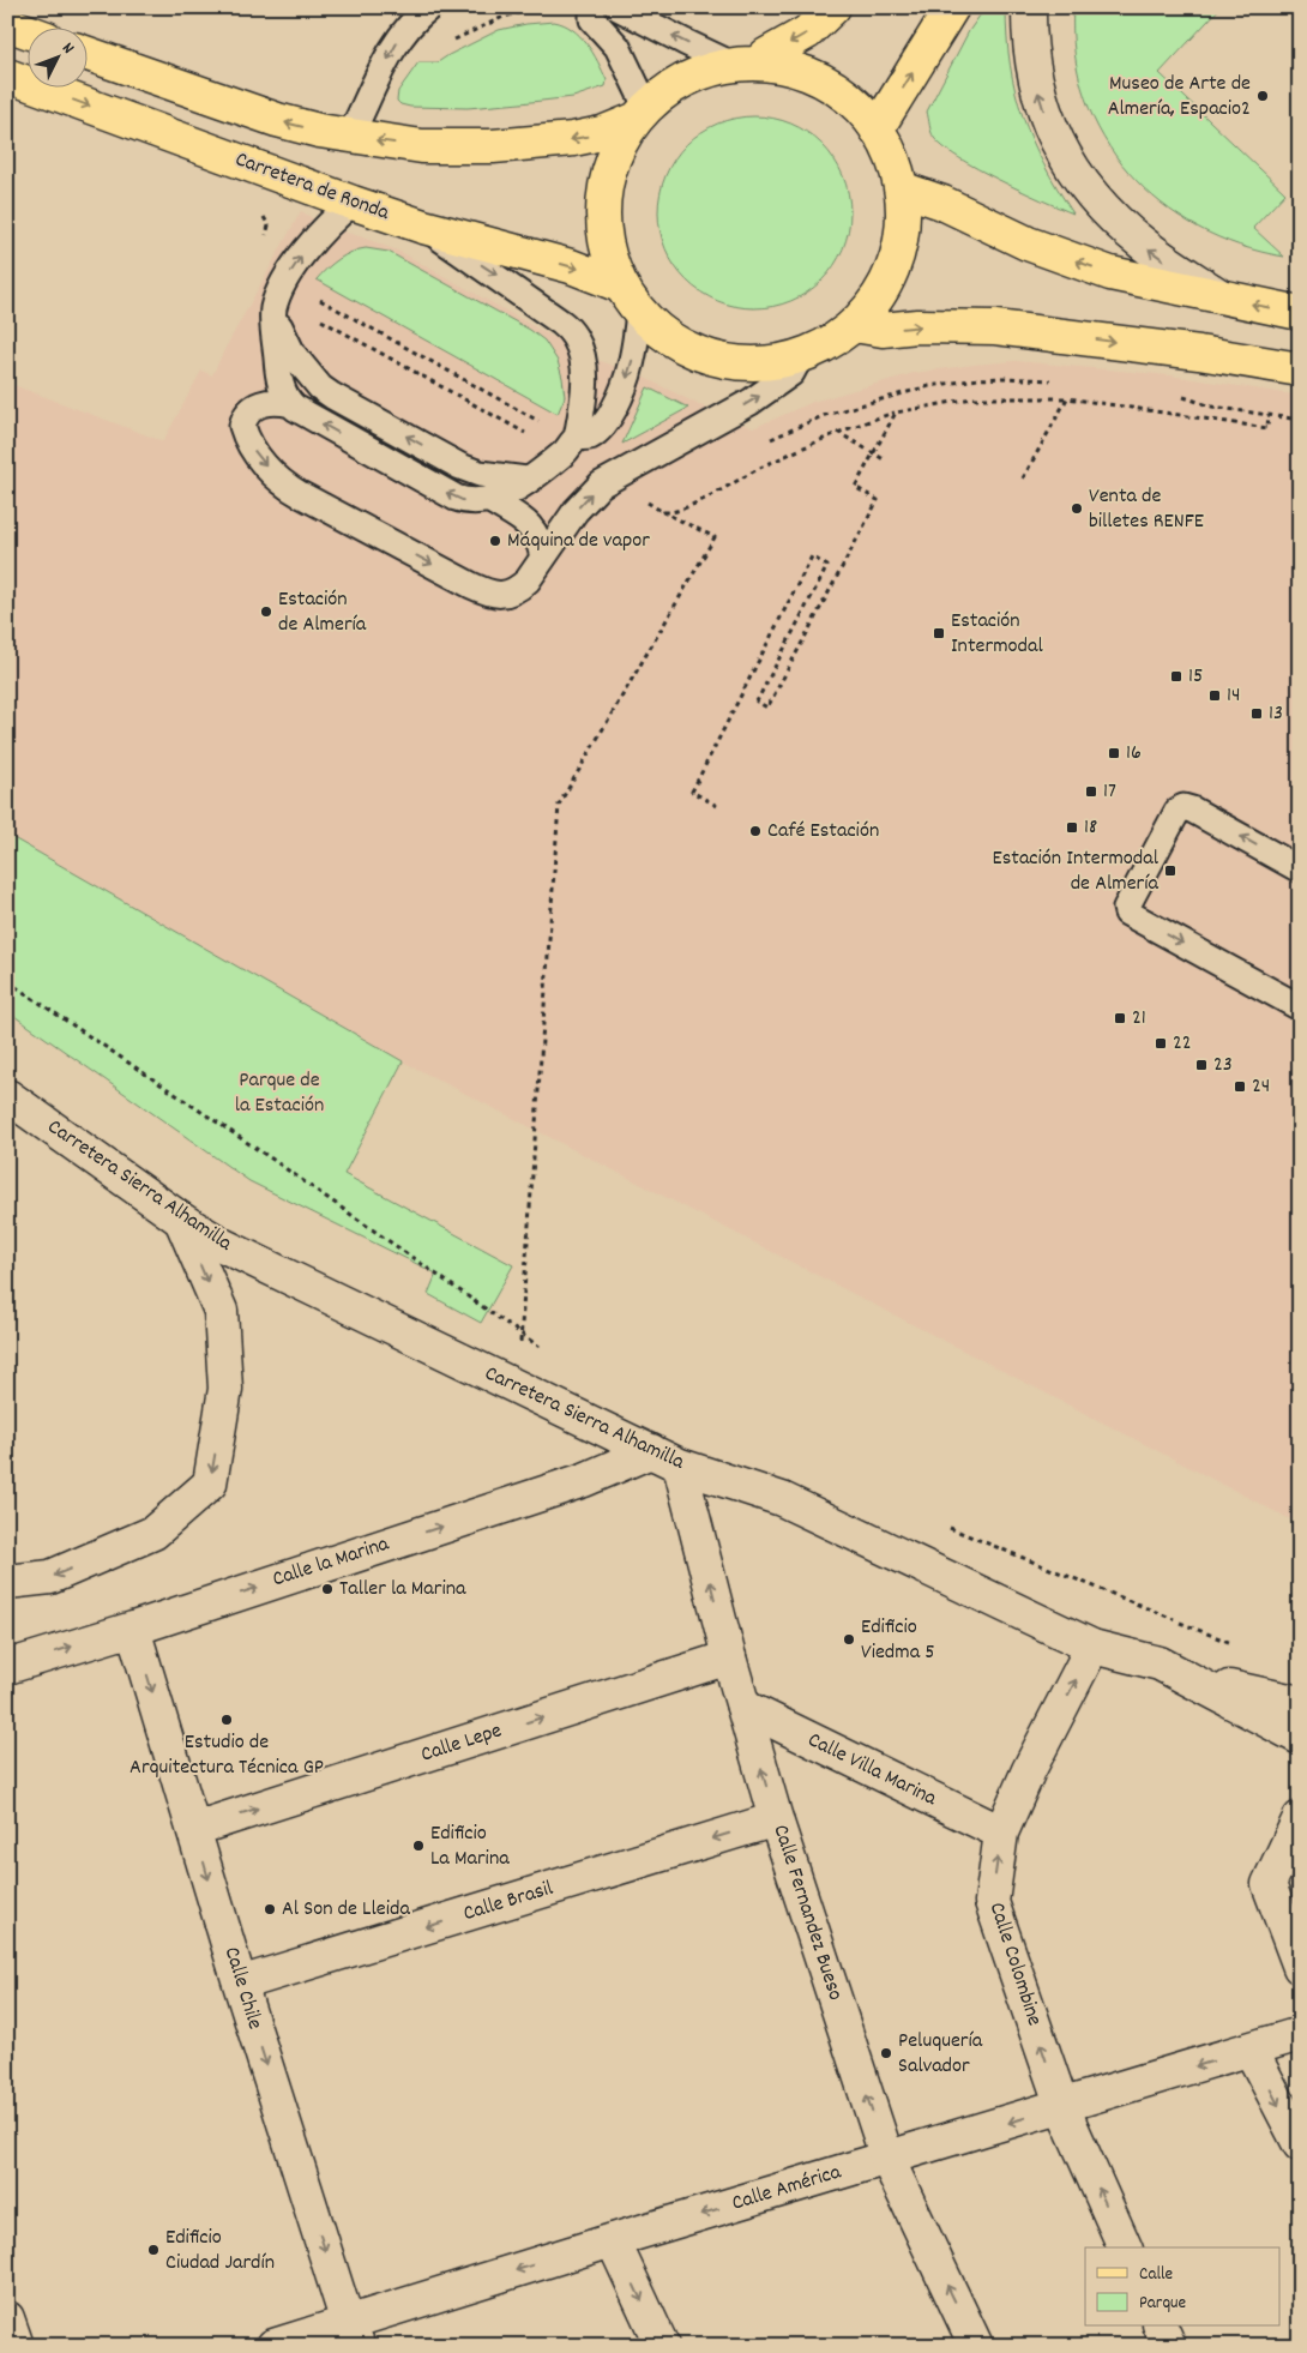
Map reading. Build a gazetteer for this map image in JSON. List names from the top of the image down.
{
  "streets": {
    "main road": ["Carretera de Ronda"],
    "street": [
      "Carretera Sierra Alhamilla",
      "Calle la Marina",
      "Calle Lepe",
      "Calle Villa Marina",
      "Calle Brasil",
      "Calle Fernandez Bueso",
      "Calle Colombine",
      "Calle Chile",
      "Calle América"
    ]
  },
  "crossings": [
    ["Carretera Sierra Alhamilla", "Calle la Marina"],
    ["Carretera Sierra Alhamilla", "Calle Fernandez Bueso"],
    ["Carretera Sierra Alhamilla", "Calle Colombine"],
    ["Calle la Marina", "Calle Chile"],
    ["Calle Lepe", "Calle Fernandez Bueso"],
    ["Calle Lepe", "Calle Chile"],
    ["Calle Villa Marina", "Calle Fernandez Bueso"],
    ["Calle Villa Marina", "Calle Colombine"],
    ["Calle Brasil", "Calle Fernandez Bueso"],
    ["Calle Brasil", "Calle Chile"],
    ["Calle Fernandez Bueso", "Calle América"],
    ["Calle Colombine", "Calle América"],
    ["Calle Chile", "Calle América"]
  ],
  "one_way": [
    "Calle la Marina",
    "Calle Lepe",
    "Calle Brasil",
    "Calle Fernandez Bueso",
    "Calle Chile",
    "Calle América"
  ],
  "parks": ["Parque de la Estación"],
  "places": {
    "other": [
      "Museo de Arte de Almería, Espacio2",
      "Venta de billetes RENFE",
      "Máquina de vapor",
      "Estación de Almería",
      "Café Estación",
      "Taller la Marina",
      "Edificio Viedma 5",
      "Estudio de Arquitectura Técnica GP",
      "Edificio La Marina",
      "Al Son de Lleida",
      "Peluquería Salvador",
      "Edificio Ciudad Jardín"
    ],
    "transit": [
      "Estación Intermodal",
      "15",
      "14",
      "13",
      "16",
      "17",
      "18",
      "Estación Intermodal de Almería",
      "21",
      "22",
      "23",
      "24"
    ]
  },
  "legend": ["Calle", "Parque"],
  "north": "top right"
}
